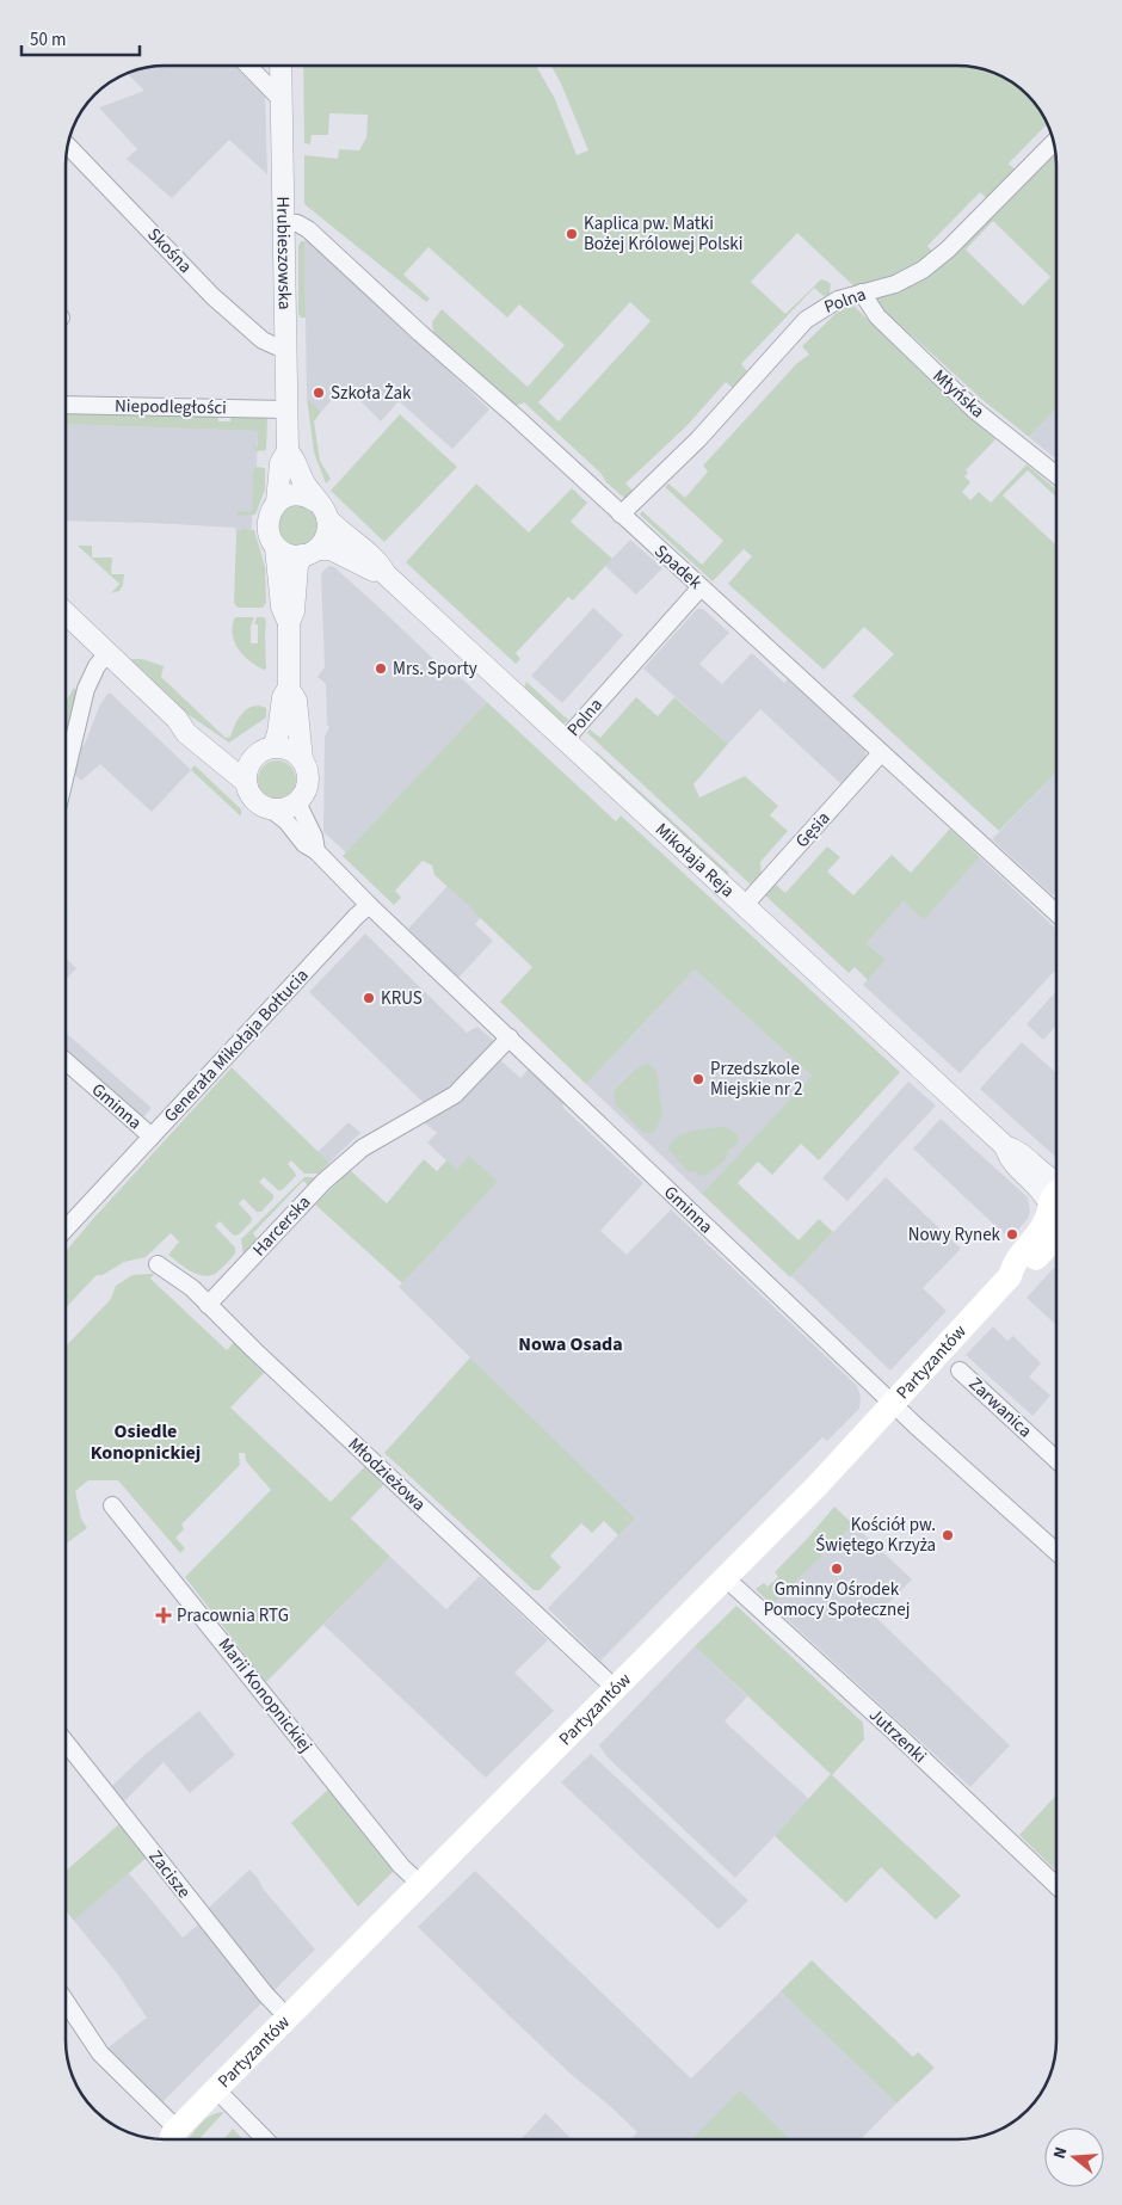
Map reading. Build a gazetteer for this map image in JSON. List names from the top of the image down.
{
  "streets": {
    "main road": ["Partyzantów"],
    "street": [
      "Skośna",
      "Hrubieszowska",
      "Polna",
      "Młyńska",
      "Niepodległości",
      "Spadek",
      "Gęsia",
      "Mikołaja Reja",
      "Generała Mikołaja Bołtucia",
      "Gminna",
      "Harcerska",
      "Zarwanica",
      "Młodzieżowa",
      "Marii Konopnickiej",
      "Jutrzenki",
      "Zacisze"
    ]
  },
  "crossings": [
    ["Skośna", "Hrubieszowska"],
    ["Hrubieszowska", "Niepodległości"],
    ["Hrubieszowska", "Spadek"],
    ["Hrubieszowska", "Mikołaja Reja"],
    ["Polna", "Młyńska"],
    ["Polna", "Spadek"],
    ["Polna", "Mikołaja Reja"],
    ["Spadek", "Gęsia"],
    ["Gęsia", "Mikołaja Reja"],
    ["Mikołaja Reja", "Partyzantów"],
    ["Generała Mikołaja Bołtucia", "Gminna"],
    ["Gminna", "Harcerska"],
    ["Gminna", "Partyzantów"],
    ["Harcerska", "Młodzieżowa"],
    ["Partyzantów", "Młodzieżowa"],
    ["Partyzantów", "Marii Konopnickiej"],
    ["Partyzantów", "Jutrzenki"],
    ["Partyzantów", "Zacisze"]
  ],
  "districts": ["Nowa Osada", "Osiedle Konopnickiej"],
  "places": {
    "other": [
      "Kaplica pw. Matki Bożej Królowej Polski",
      "Szkoła Żak",
      "Mrs. Sporty",
      "KRUS",
      "Przedszkole Miejskie nr 2",
      "Nowy Rynek",
      "Kościół pw. Świętego Krzyża",
      "Gminny Ośrodek Pomocy Społecznej"
    ],
    "health": ["Pracownia RTG"]
  },
  "scale_bar": "50 m",
  "north": "left"
}
